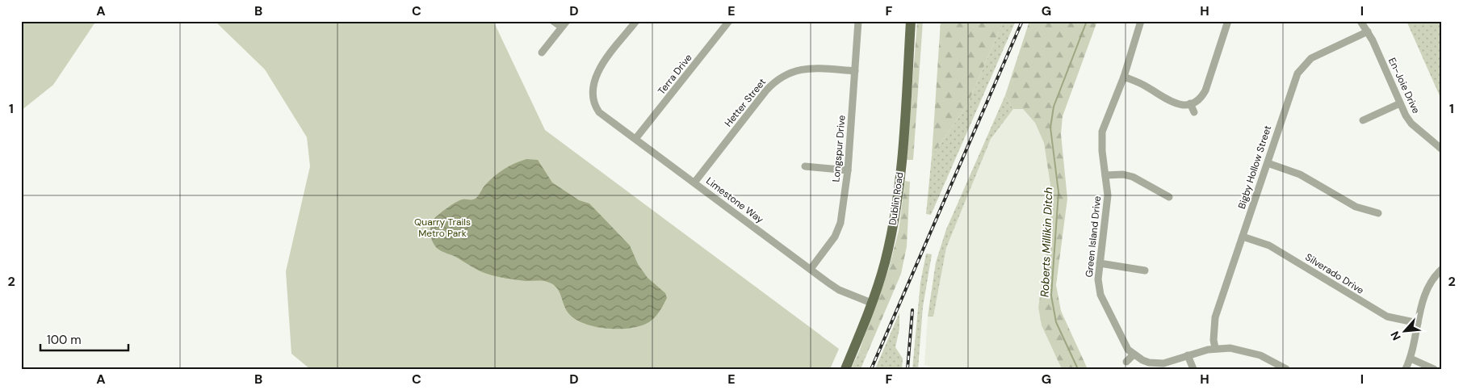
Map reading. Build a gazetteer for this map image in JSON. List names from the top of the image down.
{
  "streets": {
    "main road": ["Dublin Road"],
    "street": [
      "Terra Drive",
      "En-Joie Drive",
      "Hetter Street",
      "Longspur Drive",
      "Bigby Hollow Street",
      "Limestone Way",
      "Green Island Drive",
      "Silverado Drive"
    ]
  },
  "crossings": [
    ["Terra Drive", "Limestone Way"],
    ["En-Joie Drive", "Bigby Hollow Street"],
    ["Hetter Street", "Longspur Drive"],
    ["Hetter Street", "Limestone Way"],
    ["Longspur Drive", "Limestone Way"],
    ["Bigby Hollow Street", "Silverado Drive"],
    ["Dublin Road", "Limestone Way"]
  ],
  "water": ["Roberts Millikin Ditch"],
  "parks": ["Quarry Trails Metro Park"],
  "scale_bar": "100 m",
  "north": "bottom left",
  "grid": {
    "columns": [
      "A",
      "B",
      "C",
      "D",
      "E",
      "F",
      "G",
      "H",
      "I"
    ],
    "rows": ["1", "2"]
  }
}
